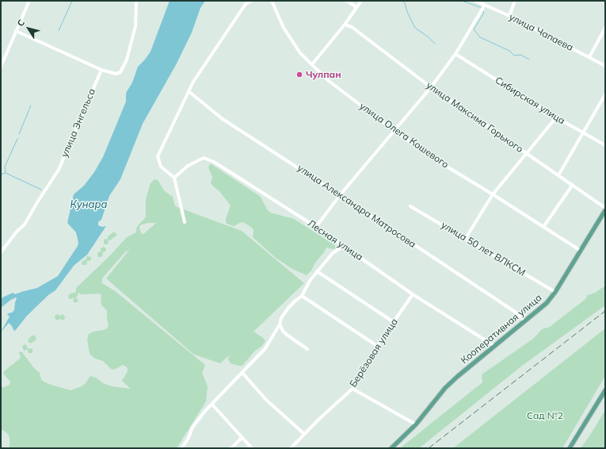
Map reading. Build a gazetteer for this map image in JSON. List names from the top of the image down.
{
  "streets": {
    "main road": ["Кооперативная улица"],
    "street": [
      "улица Чапаева",
      "Сибирская улица",
      "улица Максима Горького",
      "улица Энгельса",
      "улица Олега Кошевого",
      "улица Александра Матросова",
      "Лесная улица",
      "улица 50 лет ВЛКСМ",
      "Берёзовая улица"
    ]
  },
  "crossings": [
    ["улица Максима Горького", "Кооперативная улица"],
    ["улица Олега Кошевого", "Кооперативная улица"],
    ["улица Александра Матросова", "Кооперативная улица"],
    ["Лесная улица", "Кооперативная улица"],
    ["Лесная улица", "Берёзовая улица"],
    ["улица 50 лет ВЛКСМ", "Кооперативная улица"]
  ],
  "water": ["Кунара"],
  "parks": ["Сад №2"],
  "places": ["Чулпан"],
  "north": "top left"
}
